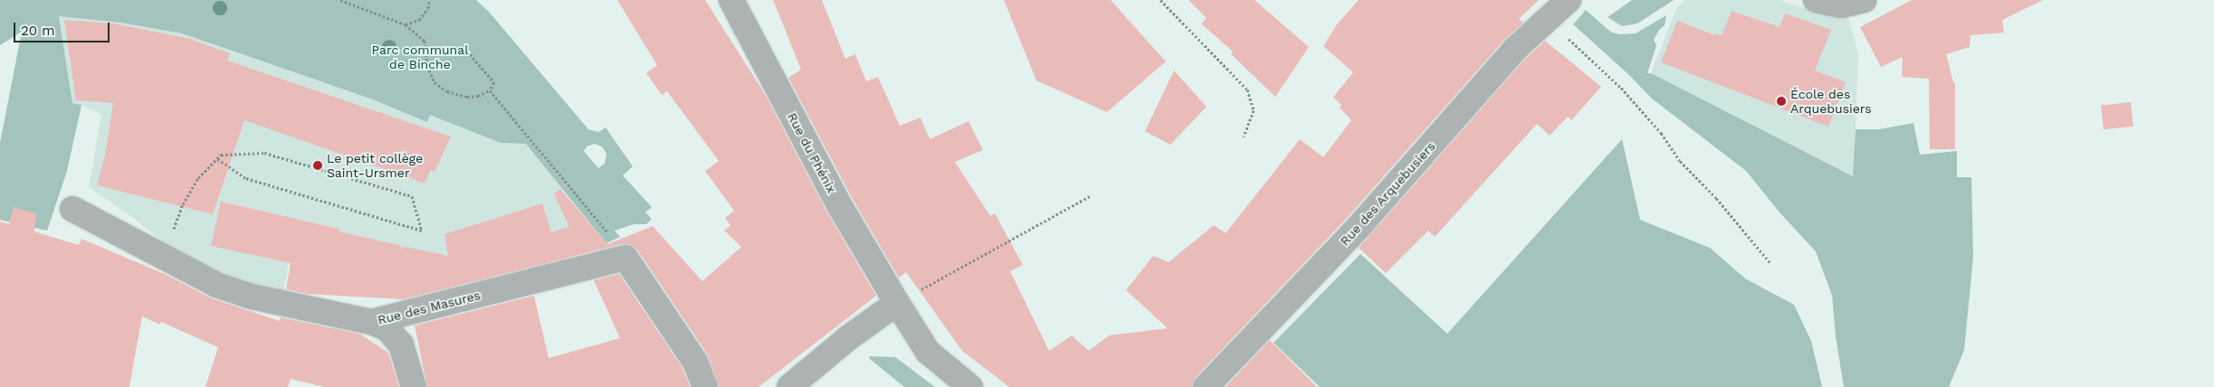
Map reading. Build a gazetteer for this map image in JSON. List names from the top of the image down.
{
  "streets": {
    "street": ["Rue du Phénix", "Rue des Arquebusiers", "Rue des Masures"]
  },
  "parks": ["Parc communal de Binche"],
  "places": ["École des Arquebusiers", "Le petit collège Saint-Ursmer"],
  "scale_bar": "20 m"
}
